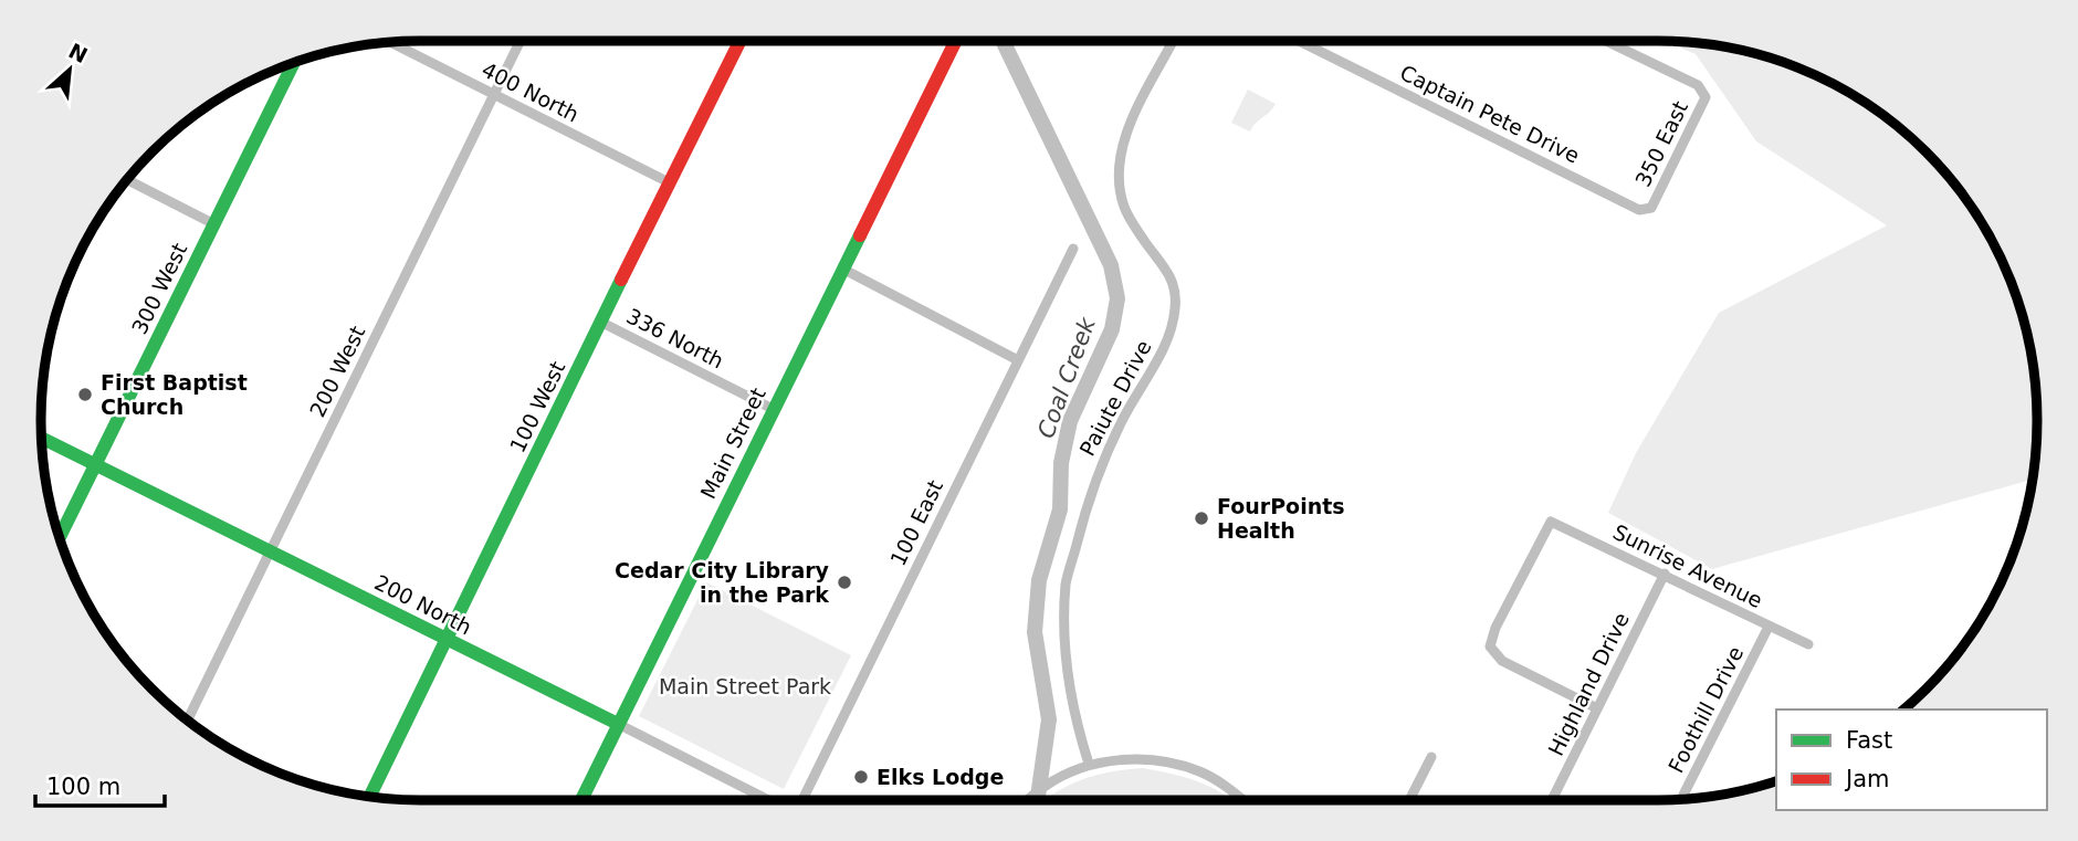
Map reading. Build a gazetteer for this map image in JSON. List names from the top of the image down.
{
  "streets": {
    "main road": [
      "300 West",
      "100 West",
      "Main Street",
      "200 North"
    ],
    "street": [
      "400 North",
      "Captain Pete Drive",
      "350 East",
      "336 North",
      "200 West",
      "Paiute Drive",
      "100 East",
      "Sunrise Avenue",
      "Highland Drive",
      "Foothill Drive"
    ]
  },
  "crossings": [
    ["400 North", "200 West"],
    ["400 North", "100 West"],
    ["Captain Pete Drive", "350 East"],
    ["300 West", "200 North"],
    ["336 North", "100 West"],
    ["336 North", "Main Street"],
    ["200 West", "200 North"],
    ["100 West", "200 North"],
    ["Main Street", "200 North"],
    ["Sunrise Avenue", "Highland Drive"],
    ["Sunrise Avenue", "Foothill Drive"]
  ],
  "water": ["Coal Creek"],
  "parks": ["Main Street Park"],
  "places": [
    "First Baptist Church",
    "FourPoints Health",
    "Cedar City Library in the Park",
    "Elks Lodge"
  ],
  "legend": ["Fast", "Jam"],
  "scale_bar": "100 m",
  "north": "top right"
}
